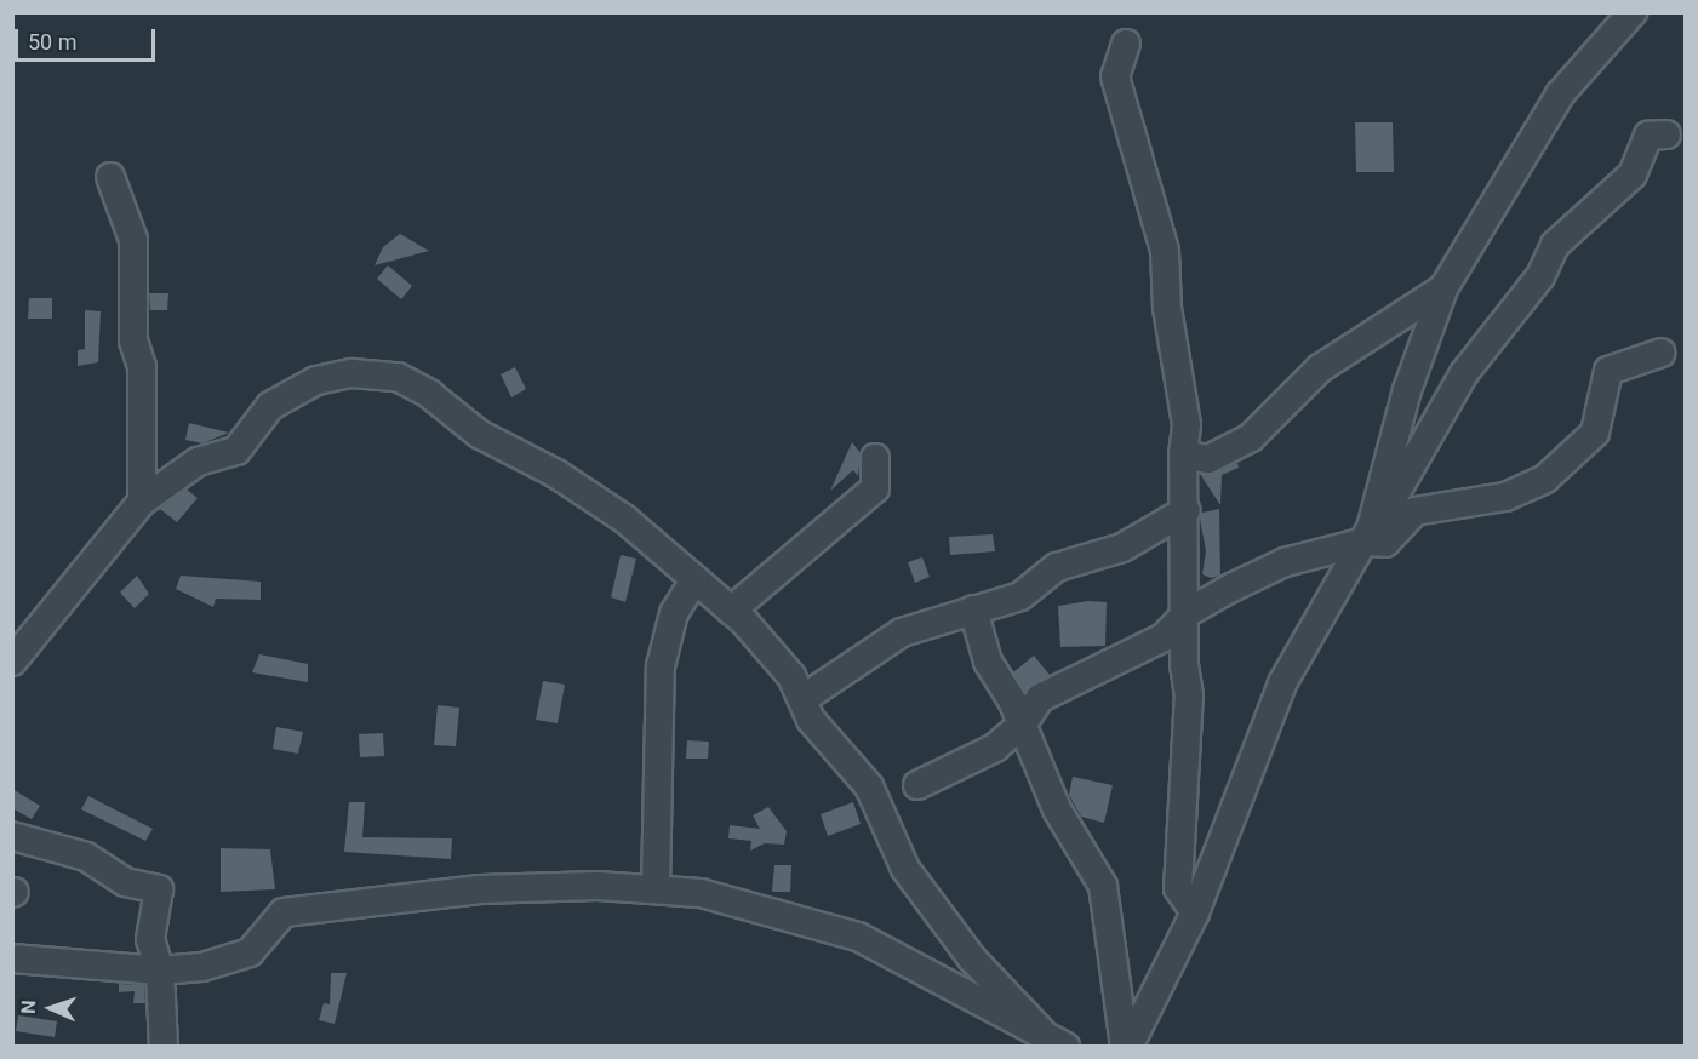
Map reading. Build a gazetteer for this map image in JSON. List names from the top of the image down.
{
  "scale_bar": "50 m",
  "north": "left"
}
